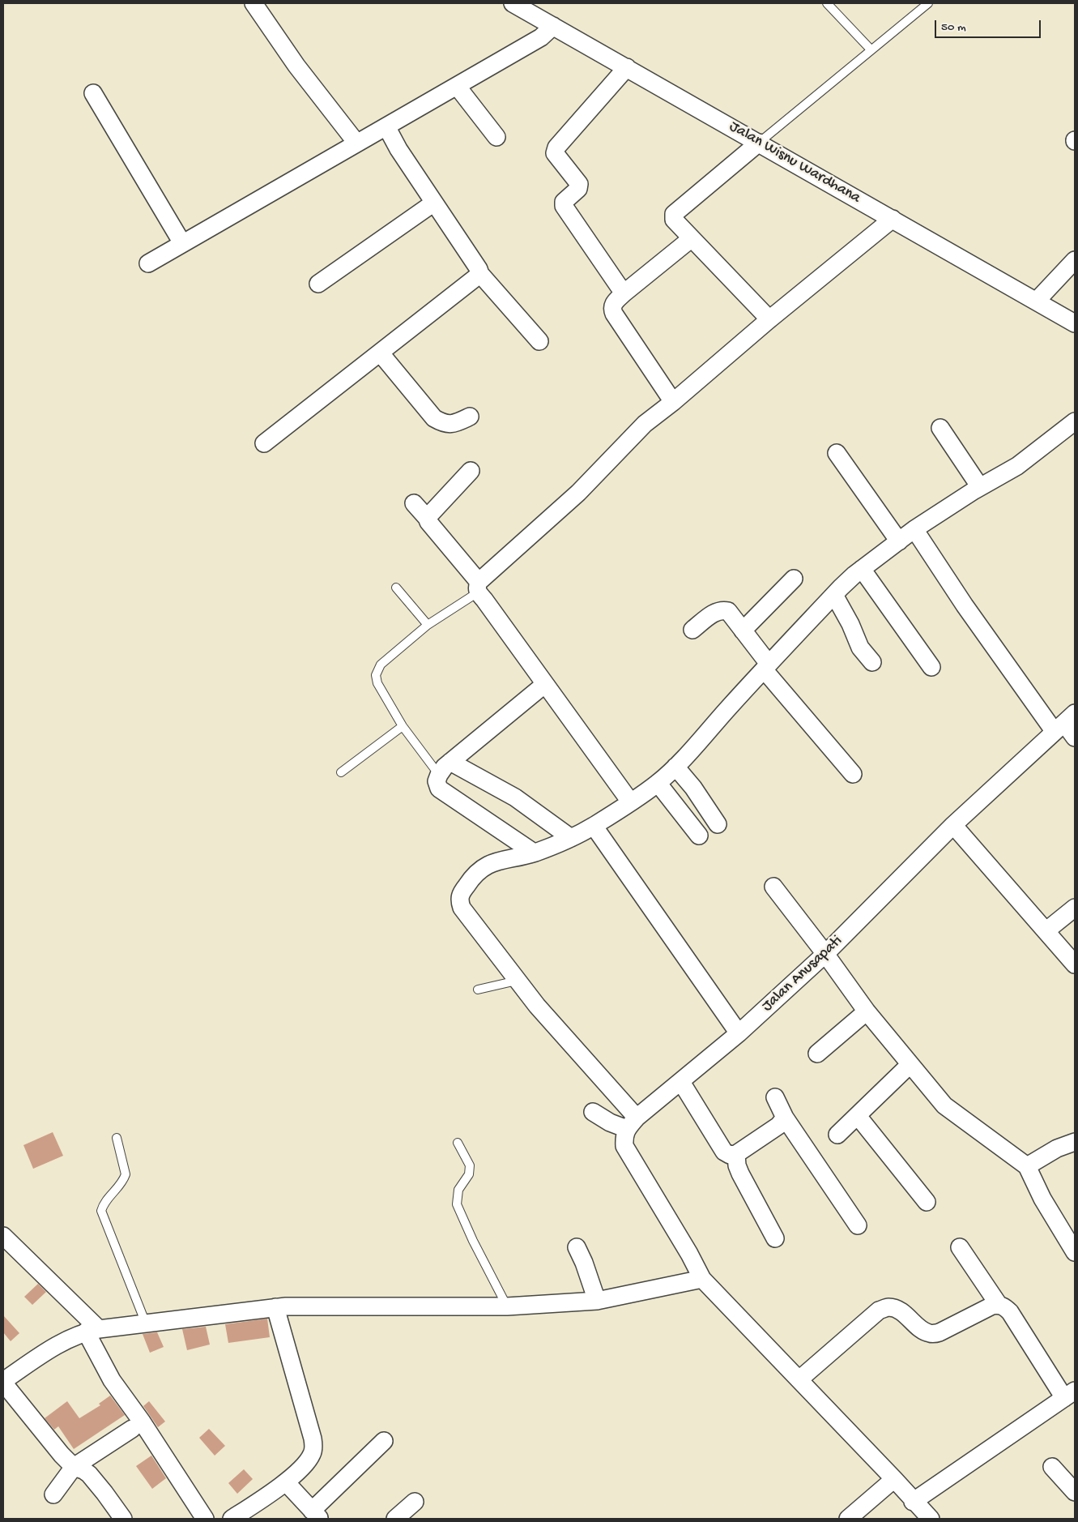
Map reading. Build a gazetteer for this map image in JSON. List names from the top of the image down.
{
  "streets": {
    "street": ["Jalan Wisnu Wardhana", "Jalan Anusapati"]
  },
  "scale_bar": "50 m"
}
